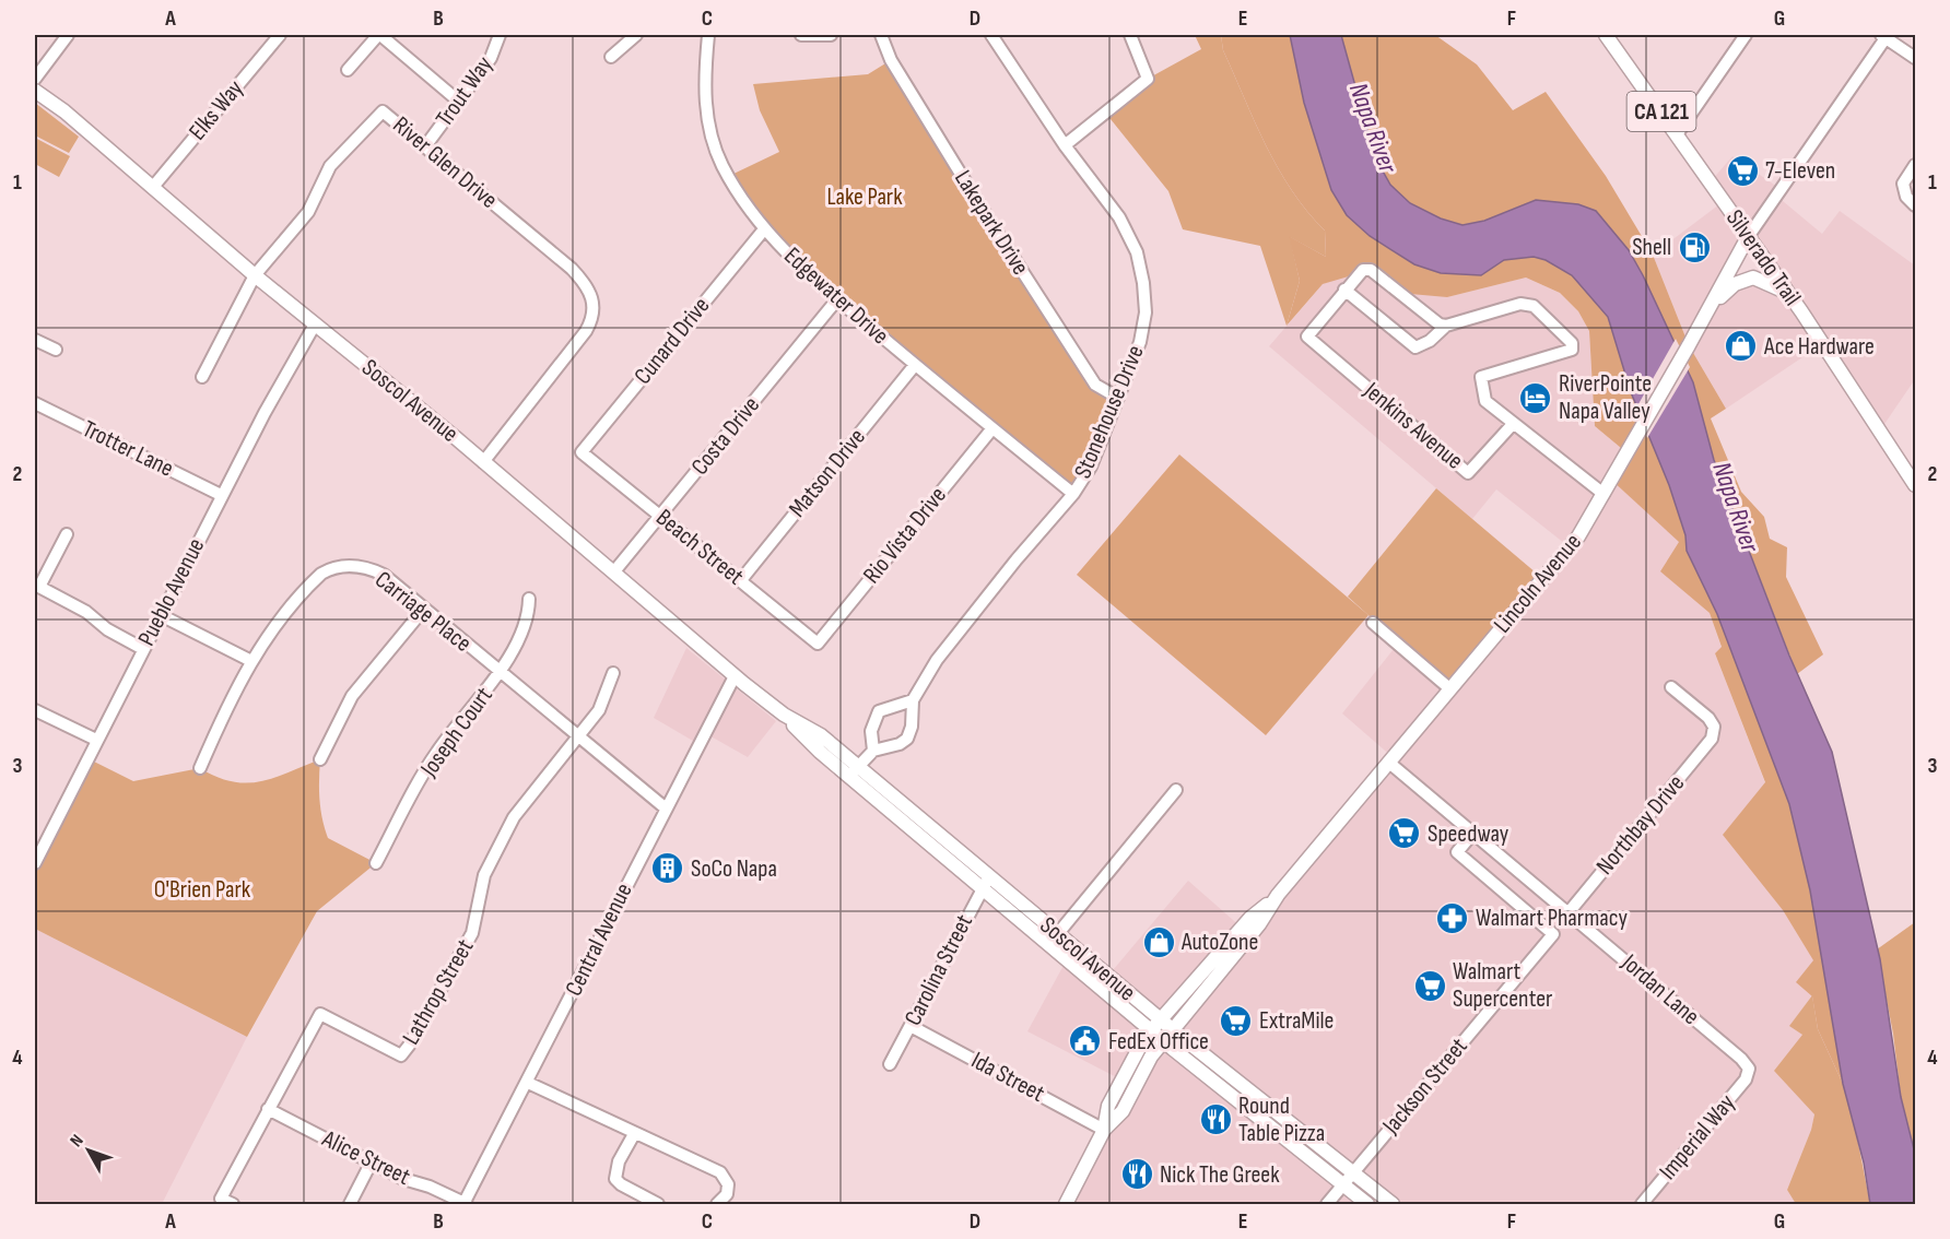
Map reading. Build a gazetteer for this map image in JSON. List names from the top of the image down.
{
  "streets": {
    "main road": [
      "CA 121",
      "Silverado Trail",
      "Soscol Avenue",
      "Lincoln Avenue"
    ],
    "street": [
      "Trout Way",
      "Elks Way",
      "River Glen Drive",
      "Lakepark Drive",
      "Edgewater Drive",
      "Cunard Drive",
      "Stonehouse Drive",
      "Jenkins Avenue",
      "Costa Drive",
      "Trotter Lane",
      "Matson Drive",
      "Rio Vista Drive",
      "Beach Street",
      "Pueblo Avenue",
      "Carriage Place",
      "Joseph Court",
      "Northbay Drive",
      "Central Avenue",
      "Carolina Street",
      "Jordan Lane",
      "Lathrop Street",
      "Ida Street",
      "Jackson Street",
      "Imperial Way",
      "Alice Street"
    ]
  },
  "crossings": [
    ["Trout Way", "River Glen Drive"],
    ["Elks Way", "Soscol Avenue"],
    ["River Glen Drive", "Soscol Avenue"],
    ["Lakepark Drive", "Stonehouse Drive"],
    ["Silverado Trail", "Lincoln Avenue"],
    ["Edgewater Drive", "Cunard Drive"],
    ["Edgewater Drive", "Stonehouse Drive"],
    ["Edgewater Drive", "Costa Drive"],
    ["Edgewater Drive", "Matson Drive"],
    ["Edgewater Drive", "Rio Vista Drive"],
    ["Cunard Drive", "Beach Street"],
    ["Soscol Avenue", "Stonehouse Drive"],
    ["Soscol Avenue", "Costa Drive"],
    ["Soscol Avenue", "Lincoln Avenue"],
    ["Soscol Avenue", "Pueblo Avenue"],
    ["Soscol Avenue", "Central Avenue"],
    ["Soscol Avenue", "Carolina Street"],
    ["Soscol Avenue", "Jackson Street"],
    ["Costa Drive", "Beach Street"],
    ["Trotter Lane", "Pueblo Avenue"],
    ["Matson Drive", "Beach Street"],
    ["Rio Vista Drive", "Beach Street"],
    ["Lincoln Avenue", "Jordan Lane"],
    ["Lincoln Avenue", "Ida Street"],
    ["Carriage Place", "Joseph Court"],
    ["Carriage Place", "Central Avenue"],
    ["Carriage Place", "Lathrop Street"],
    ["Northbay Drive", "Jordan Lane"],
    ["Central Avenue", "Alice Street"],
    ["Carolina Street", "Ida Street"],
    ["Jordan Lane", "Jackson Street"],
    ["Jordan Lane", "Imperial Way"],
    ["Lathrop Street", "Alice Street"]
  ],
  "water": ["Napa River"],
  "parks": ["Lake Park", "O'Brien Park"],
  "places": {
    "supermarket": [
      "7-Eleven",
      "Speedway",
      "Walmart Supercenter",
      "ExtraMile"
    ],
    "fuel station": ["Shell"],
    "shop": ["Ace Hardware", "AutoZone"],
    "hotel": ["RiverPointe Napa Valley"],
    "building": ["SoCo Napa"],
    "pharmacy": ["Walmart Pharmacy"],
    "public building": ["FedEx Office"],
    "restaurant": ["Round Table Pizza", "Nick The Greek"]
  },
  "north": "top left",
  "grid": {
    "columns": [
      "A",
      "B",
      "C",
      "D",
      "E",
      "F",
      "G"
    ],
    "rows": [
      "1",
      "2",
      "3",
      "4"
    ]
  }
}
